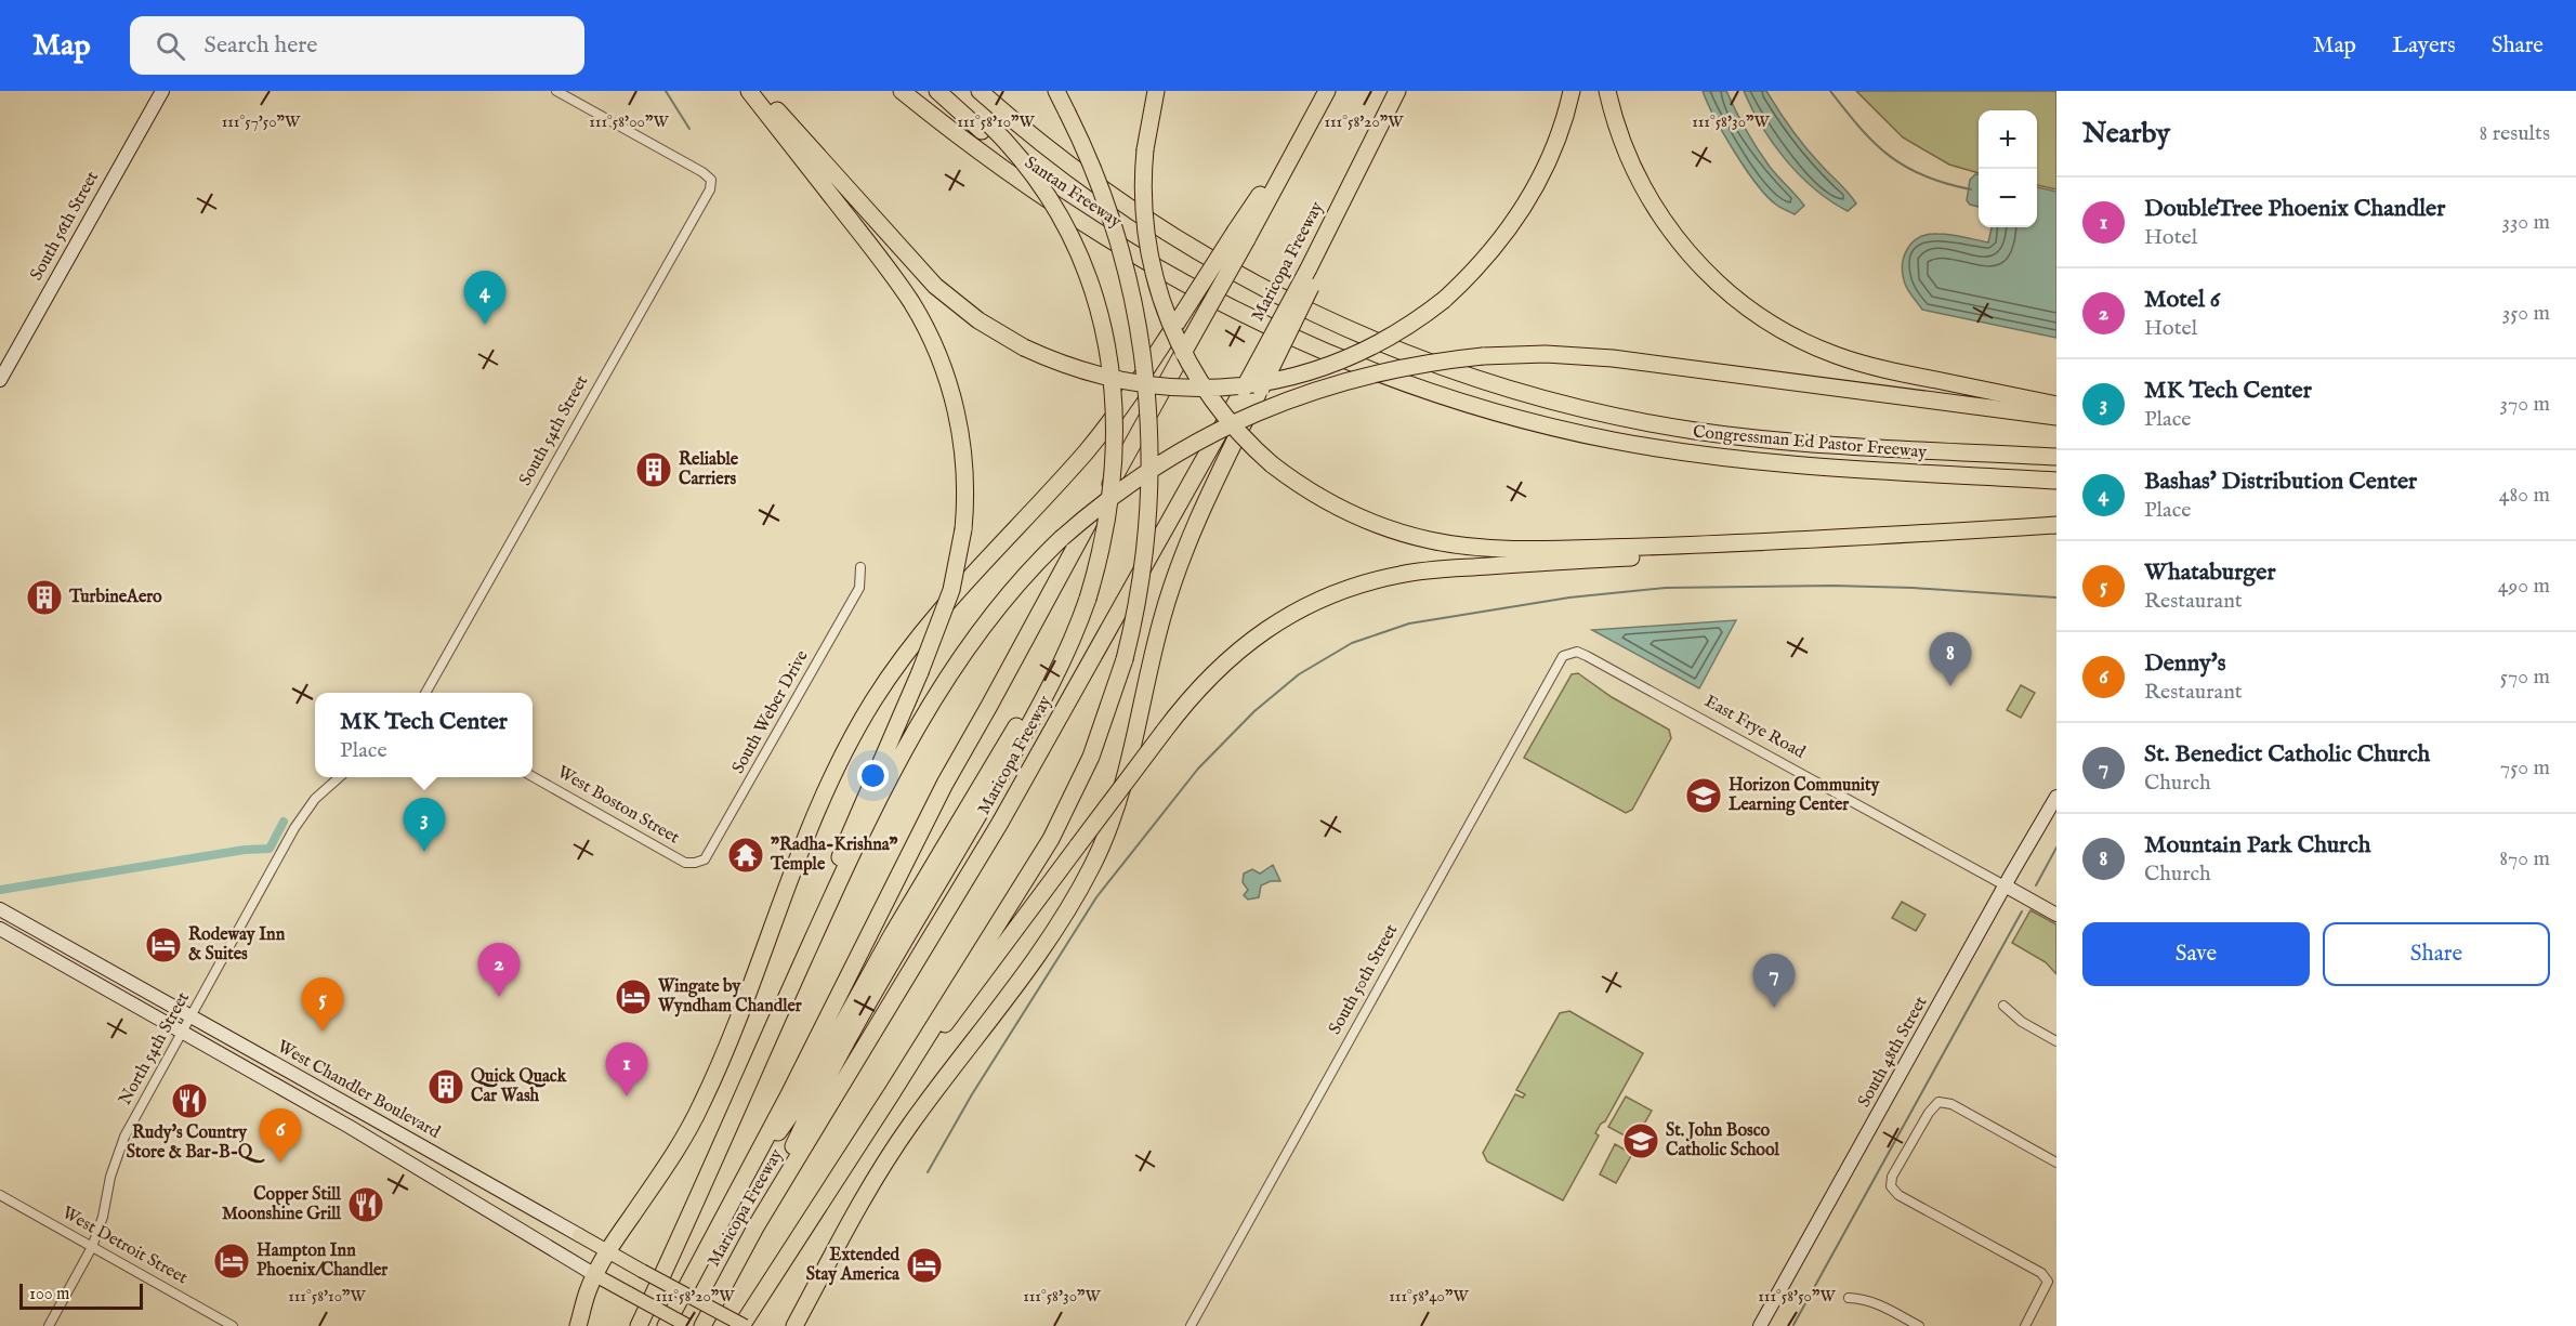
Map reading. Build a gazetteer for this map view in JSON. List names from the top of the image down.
{
  "streets": {
    "highway": ["Santan Freeway", "Maricopa Freeway", "Congressman Ed Pastor Freeway"],
    "main road": [
      "South 56th Street",
      "East Frye Road",
      "South 48th Street",
      "West Chandler Boulevard"
    ],
    "street": [
      "South 54th Street",
      "South Weber Drive",
      "West Boston Street",
      "South 50th Street",
      "North 54th Street",
      "West Detroit Street"
    ]
  },
  "crossings": [
    ["Santan Freeway", "Congressman Ed Pastor Freeway"],
    ["South Weber Drive", "West Boston Street"],
    ["East Frye Road", "South 50th Street"],
    ["East Frye Road", "South 48th Street"],
    ["North 54th Street", "West Chandler Boulevard"],
    ["North 54th Street", "West Detroit Street"]
  ],
  "places": {
    "building": ["Reliable Carriers", "TurbineAero", "Quick Quack Car Wash"],
    "school or university": ["Horizon Community Learning Center", "St. John Bosco Catholic School"],
    "temple": ["\"Radha-Krishna\" Temple"],
    "hotel": [
      "Rodeway Inn & Suites",
      "Wingate by Wyndham Chandler",
      "Hampton Inn Phoenix/Chandler",
      "Extended Stay America"
    ],
    "restaurant": ["Rudy's Country Store & Bar-B-Q", "Copper Still Moonshine Grill"]
  },
  "scale_bar": "100 m",
  "page": {
    "header": "Map",
    "search": "Search here",
    "nav": ["Map", "Layers", "Share"],
    "heading": ["Nearby", "8 results"],
    "map_buttons": ["+", "−"],
    "list": [
      {
        "mark": "1",
        "name": "DoubleTree Phoenix Chandler",
        "note": "Hotel",
        "value": "330 m"
      },
      {
        "mark": "2",
        "name": "Motel 6",
        "note": "Hotel",
        "value": "350 m"
      },
      {
        "mark": "3",
        "name": "MK Tech Center",
        "note": "Place",
        "value": "370 m"
      },
      {
        "mark": "4",
        "name": "Bashas' Distribution Center",
        "note": "Place",
        "value": "480 m"
      },
      {
        "mark": "5",
        "name": "Whataburger",
        "note": "Restaurant",
        "value": "490 m"
      },
      {
        "mark": "6",
        "name": "Denny's",
        "note": "Restaurant",
        "value": "570 m"
      },
      {
        "mark": "7",
        "name": "St. Benedict Catholic Church",
        "note": "Church",
        "value": "750 m"
      },
      {
        "mark": "8",
        "name": "Mountain Park Church",
        "note": "Church",
        "value": "870 m"
      }
    ],
    "pins": [
      "4",
      "8",
      "3",
      "2",
      "7",
      "5",
      "1",
      "6"
    ],
    "popup": ["MK Tech Center", "Place"],
    "buttons": ["Save", "Share"],
    "scale": "100 m"
  },
  "coordinates": [
    "111°57'50\"W",
    "111°58'00\"W",
    "111°58'10\"W",
    "111°58'20\"W",
    "111°58'30\"W",
    "111°58'40\"W",
    "111°58'50\"W"
  ]
}
